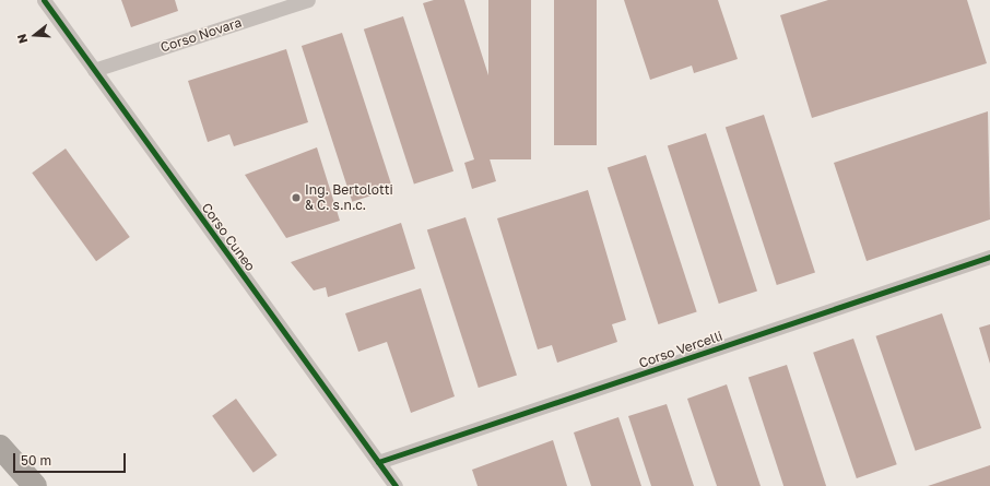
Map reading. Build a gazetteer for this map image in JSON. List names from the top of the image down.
{
  "streets": {
    "street": ["Corso Novara", "Corso Cuneo", "Corso Vercelli"]
  },
  "crossings": [
    ["Corso Novara", "Corso Cuneo"],
    ["Corso Cuneo", "Corso Vercelli"]
  ],
  "places": ["Ing. Bertolotti & C. s.n.c."],
  "scale_bar": "50 m",
  "north": "left"
}
